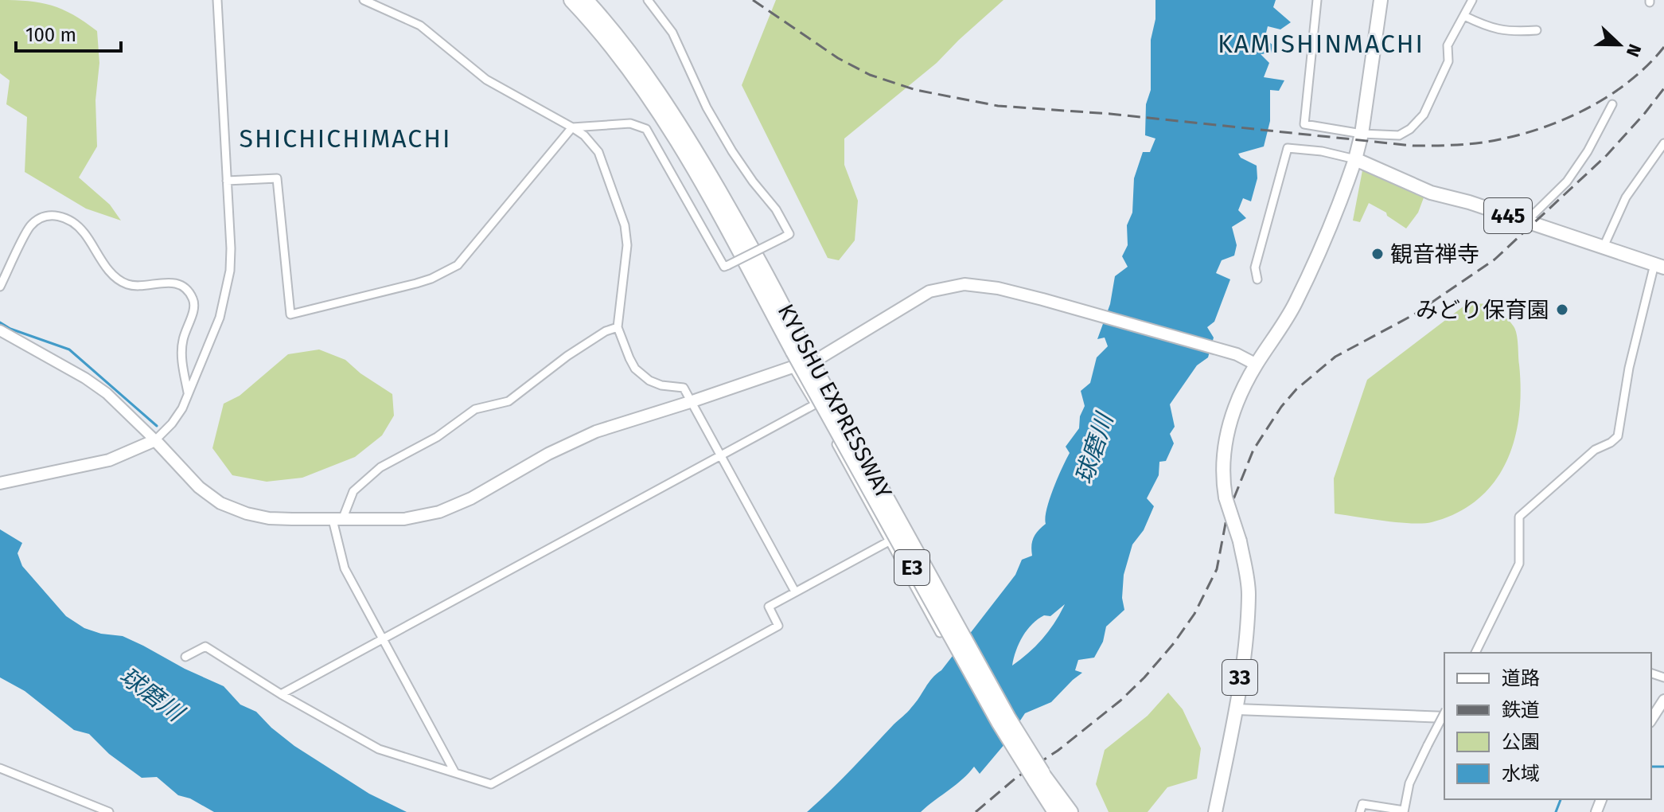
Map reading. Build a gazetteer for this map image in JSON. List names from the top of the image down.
{
  "streets": {
    "highway": ["KYUSHU EXPRESSWAY", "E3"],
    "main road": ["445", "33"]
  },
  "crossings": [
    ["445", "33"]
  ],
  "districts": ["KAMISHINMACHI", "SHICHICHIMACHI"],
  "water": ["球磨川"],
  "places": ["観音禅寺", "みどり保育園"],
  "legend": [
    "道路",
    "鉄道",
    "公園",
    "水域"
  ],
  "scale_bar": "100 m",
  "north": "right"
}
